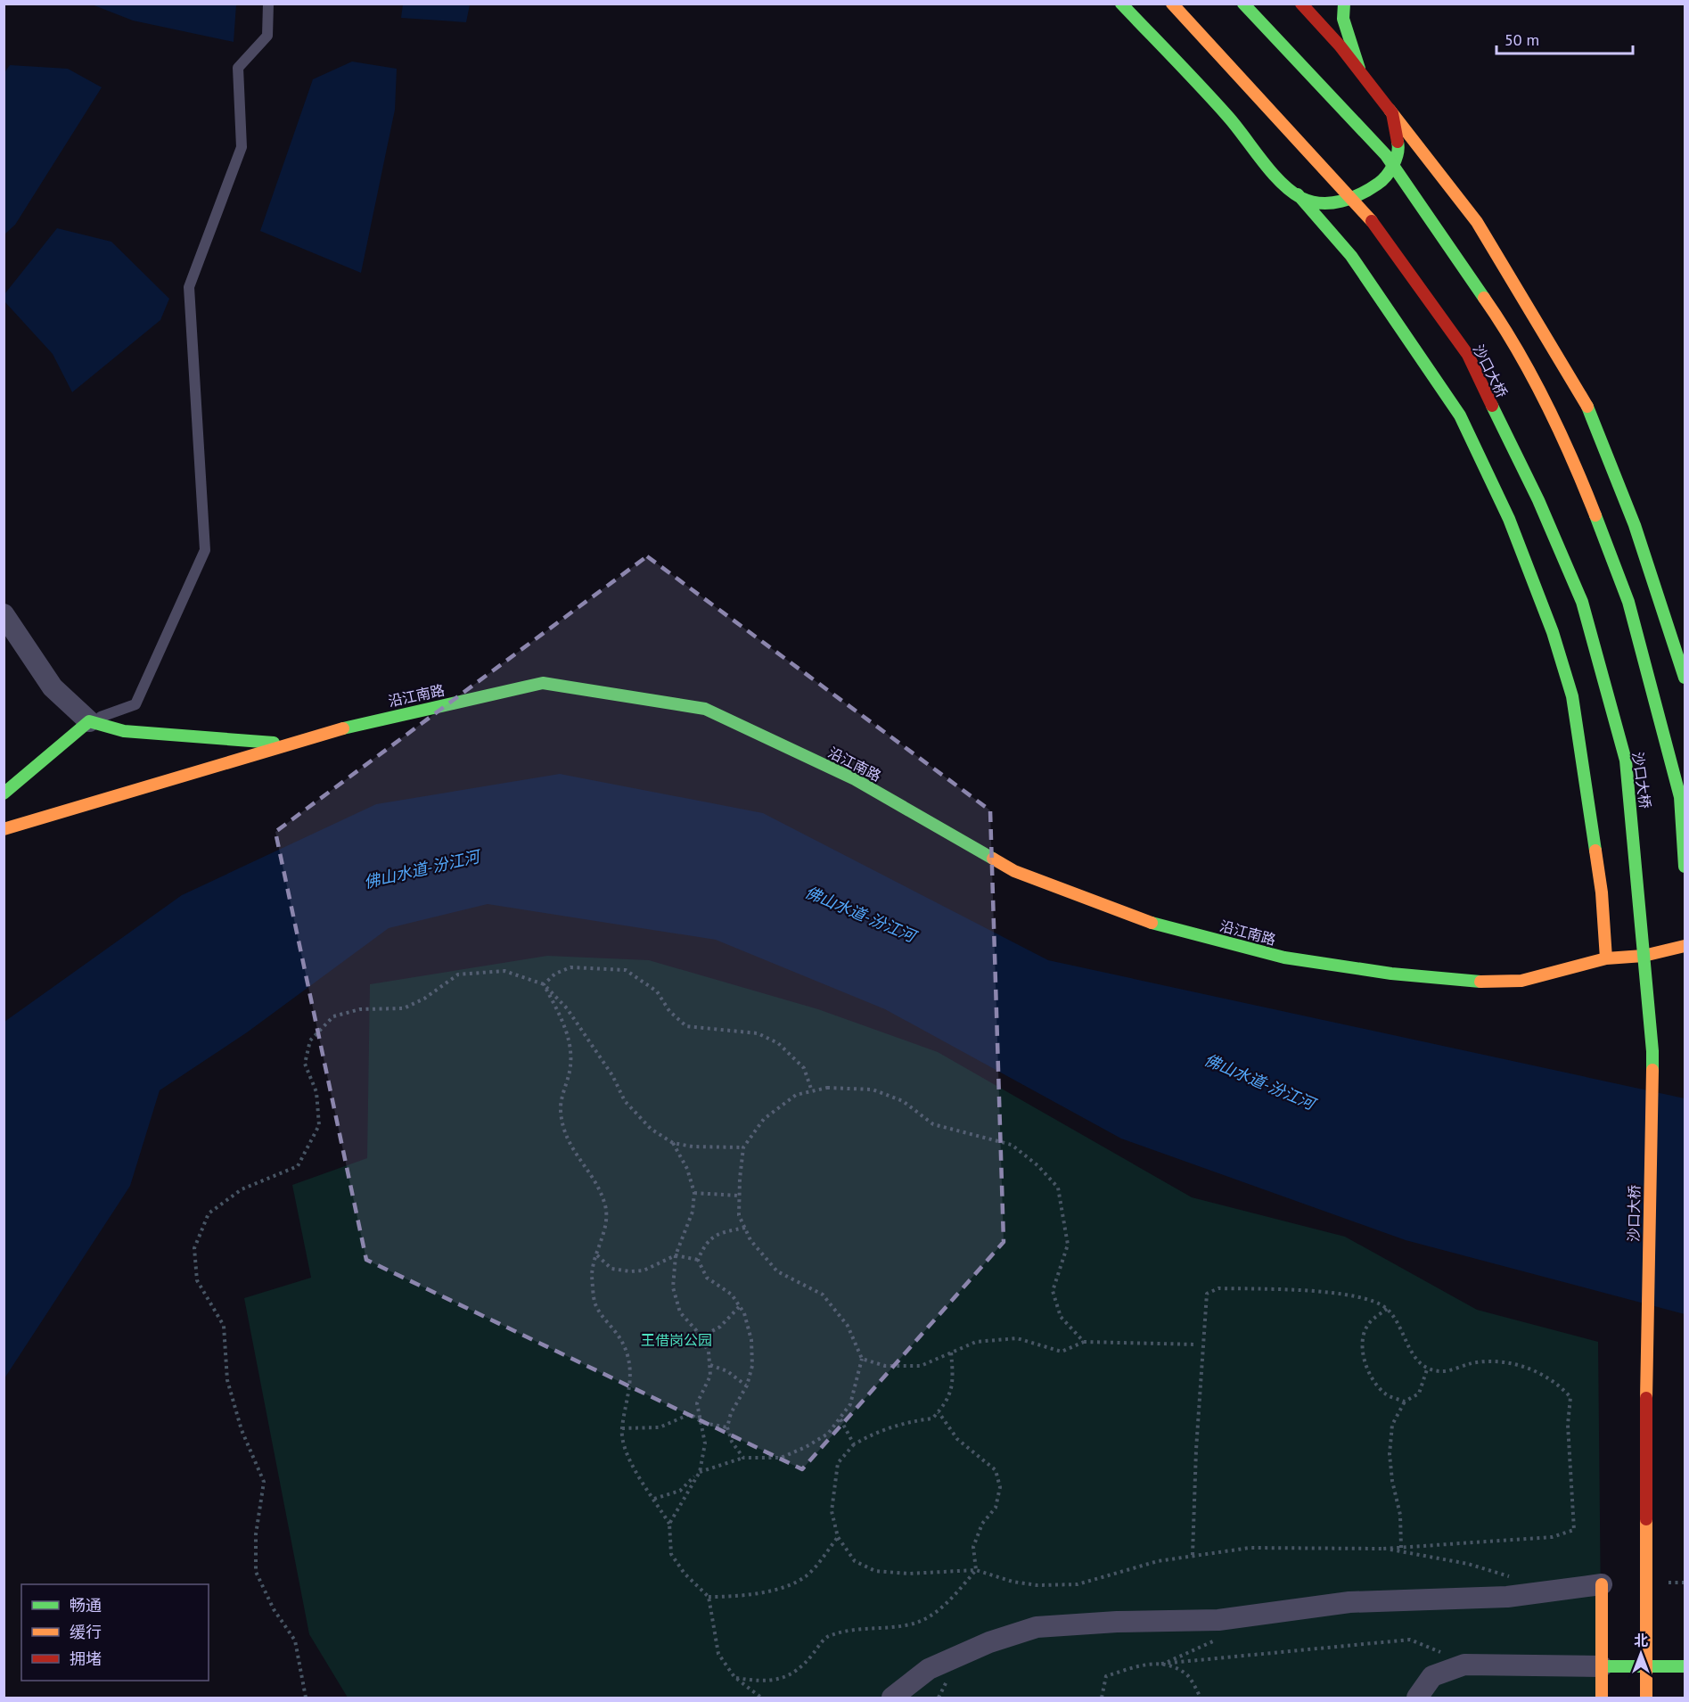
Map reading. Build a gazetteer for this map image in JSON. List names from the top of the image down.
{
  "streets": {
    "main road": ["沙口大桥", "沿江南路"]
  },
  "water": ["佛山水道-汾江河"],
  "parks": ["王借岗公园"],
  "legend": ["畅通", "缓行", "拥堵"],
  "scale_bar": "50 m",
  "north": "top"
}
